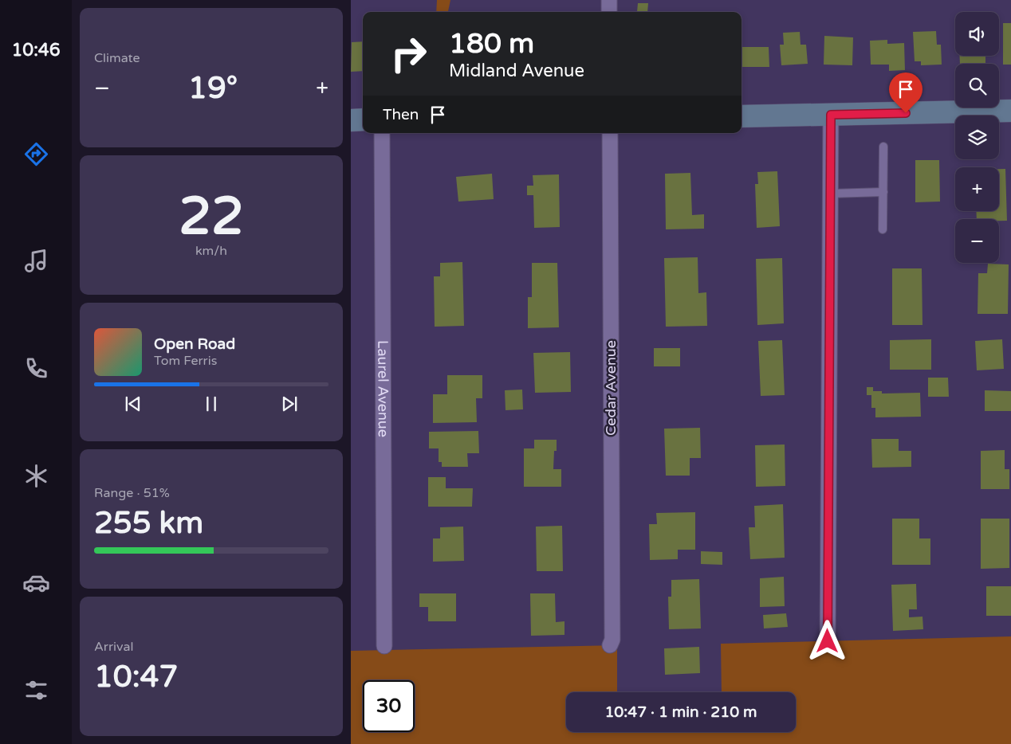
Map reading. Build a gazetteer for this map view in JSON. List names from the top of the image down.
{
  "streets": {
    "street": ["Laurel Avenue", "Cedar Avenue"]
  },
  "page": {
    "tabs": "10:46",
    "tile": [
      "Climate",
      ["22", "km/h"],
      ["Range · 51%", "255 km"],
      ["Arrival", "10:47"]
    ],
    "map_buttons": ["+", "−"],
    "turn": ["180 m", "Midland Avenue"],
    "heat": ["−", "19°", "+"],
    "then": "Then",
    "song": ["Open Road", "Tom Ferris"],
    "limit": "30",
    "trip": "10:47 · 1 min · 210 m"
  }
}
